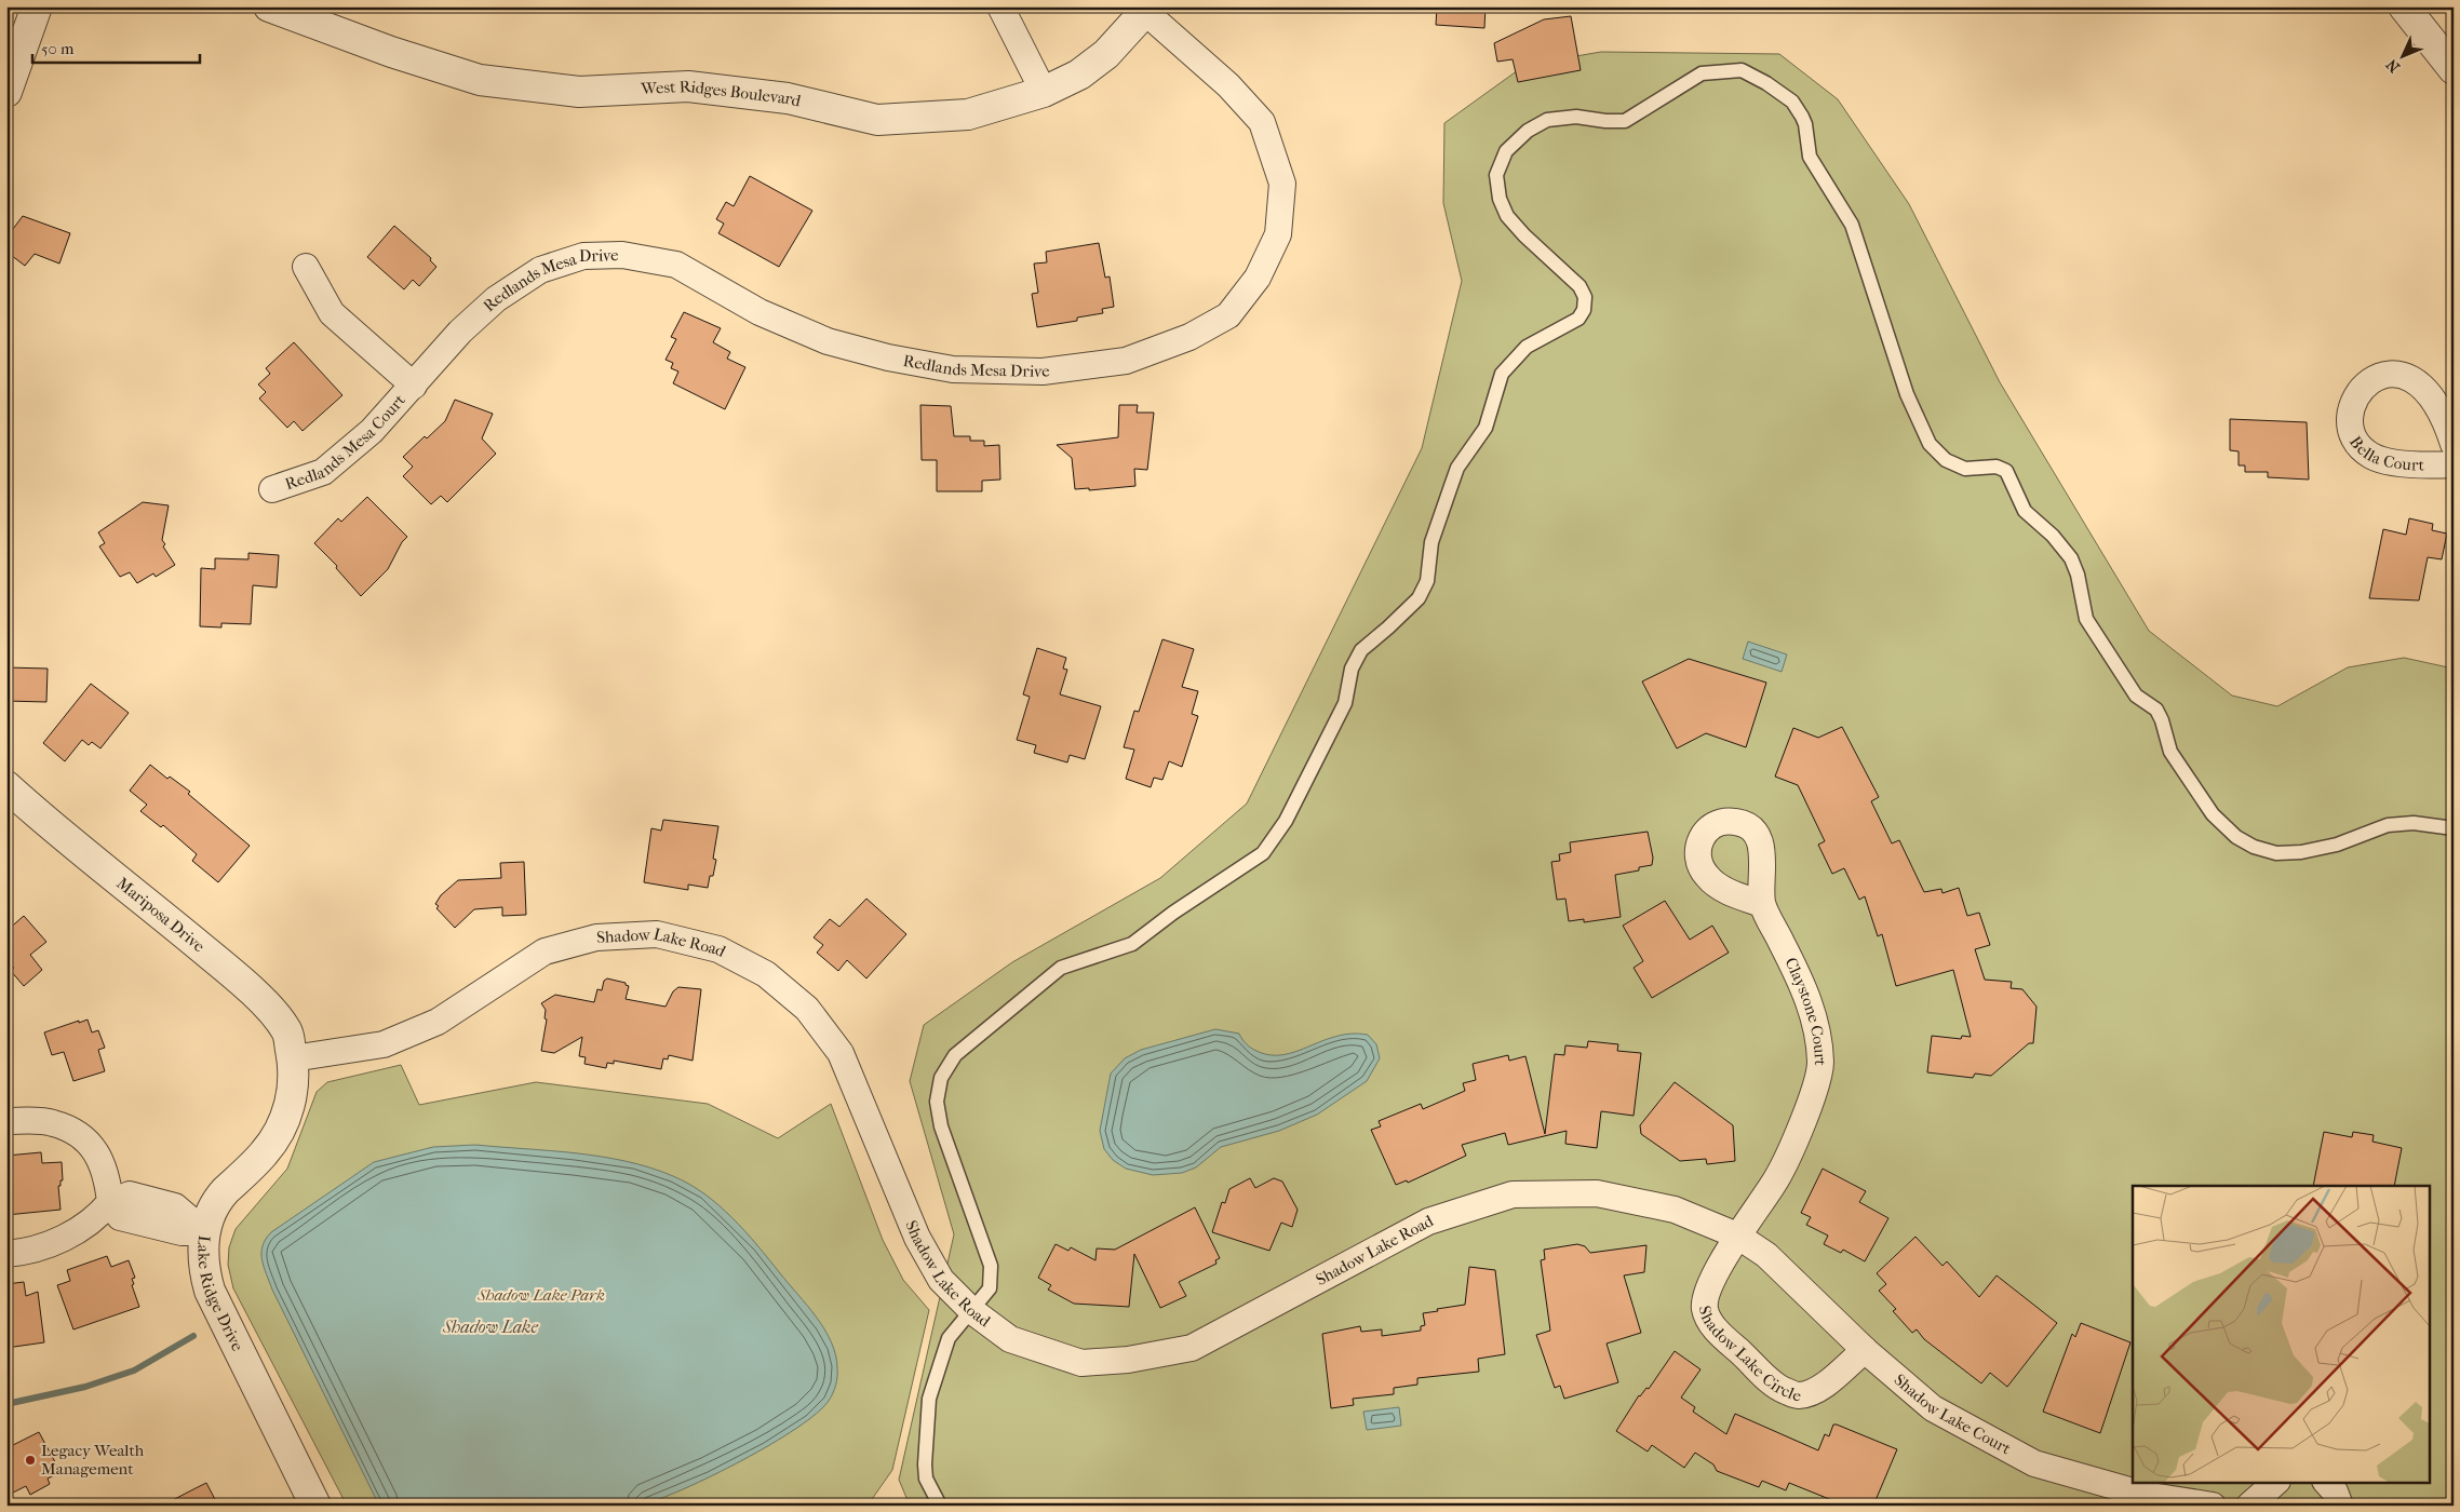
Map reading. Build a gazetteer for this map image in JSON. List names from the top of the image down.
{
  "streets": {
    "street": [
      "West Ridges Boulevard",
      "Redlands Mesa Drive",
      "Redlands Mesa Court",
      "Bella Court",
      "Mariposa Drive",
      "Shadow Lake Road",
      "Claystone Court",
      "Lake Ridge Drive",
      "Shadow Lake Circle",
      "Shadow Lake Court"
    ]
  },
  "crossings": [
    ["West Ridges Boulevard", "Redlands Mesa Drive"],
    ["Redlands Mesa Drive", "Redlands Mesa Court"],
    ["Mariposa Drive", "Shadow Lake Road"],
    ["Mariposa Drive", "Lake Ridge Drive"],
    ["Shadow Lake Road", "Claystone Court"],
    ["Shadow Lake Road", "Lake Ridge Drive"],
    ["Shadow Lake Road", "Shadow Lake Circle"],
    ["Shadow Lake Road", "Shadow Lake Court"],
    ["Claystone Court", "Shadow Lake Circle"],
    ["Claystone Court", "Shadow Lake Court"],
    ["Shadow Lake Circle", "Shadow Lake Court"]
  ],
  "water": ["Shadow Lake"],
  "parks": ["Shadow Lake Park"],
  "places": ["Legacy Wealth Management"],
  "scale_bar": "50 m",
  "north": "bottom left"
}
